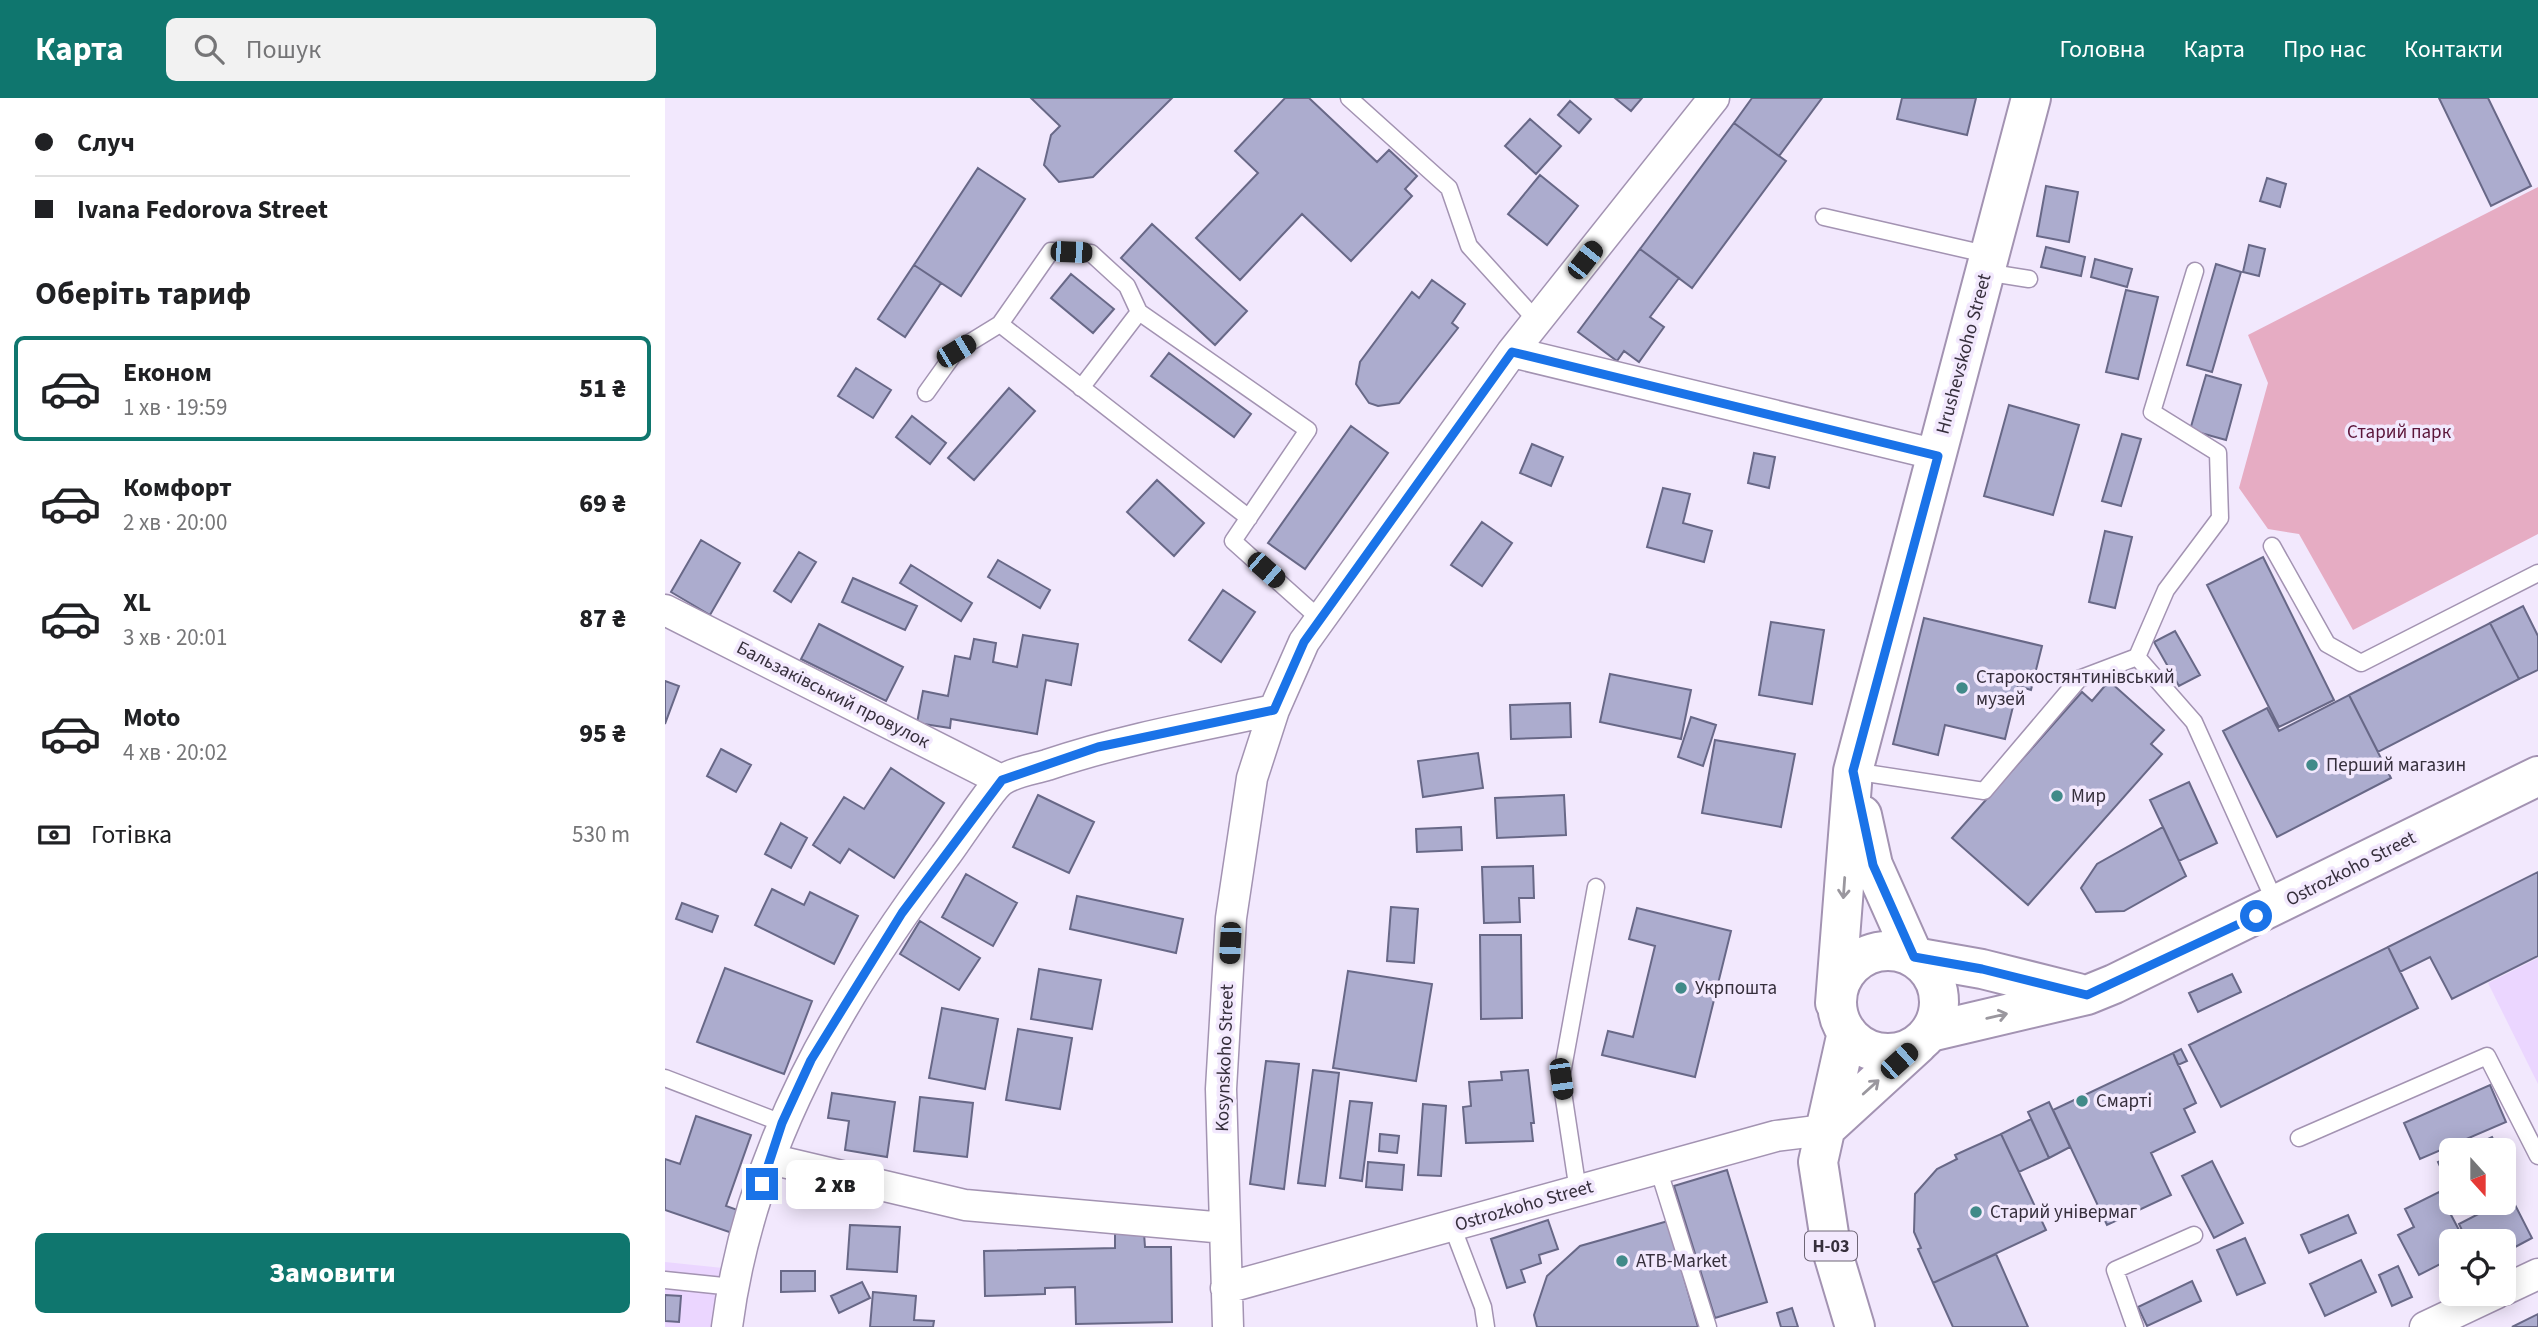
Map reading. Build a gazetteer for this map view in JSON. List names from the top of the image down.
{
  "streets": {
    "main road": ["Hrushevskoho Street", "Ostrozkoho Street", "Н-03"],
    "street": ["Бальзаківський провулок", "Kosynskoho Street"]
  },
  "crossings": [
    ["Hrushevskoho Street", "Ostrozkoho Street"],
    ["Hrushevskoho Street", "Н-03"],
    ["Ostrozkoho Street", "Kosynskoho Street"],
    ["Ostrozkoho Street", "Н-03"]
  ],
  "parks": ["Старий парк"],
  "places": [
    "Старокостянтинівський музей",
    "Перший магазин",
    "Мир",
    "Укрпошта",
    "Смарті",
    "Старий універмаг",
    "ATB-Market"
  ],
  "north": "bottom",
  "page": {
    "header": "Карта",
    "search": "Пошук",
    "nav": [
      "Головна",
      "Карта",
      "Про нас",
      "Контакти"
    ],
    "banner": ["Случ", "Ivana Fedorova Street"],
    "heading": "Оберіть тариф",
    "list": [
      {
        "name": "Економ",
        "note": "1 хв · 19:59",
        "value": "51 ₴"
      },
      {
        "name": "Комфорт",
        "note": "2 хв · 20:00",
        "value": "69 ₴"
      },
      {
        "name": "XL",
        "note": "3 хв · 20:01",
        "value": "87 ₴"
      },
      {
        "name": "Moto",
        "note": "4 хв · 20:02",
        "value": "95 ₴"
      }
    ],
    "pay": ["Готівка", "530 m"],
    "bubble": "2 хв",
    "buttons": "Замовити"
  }
}
